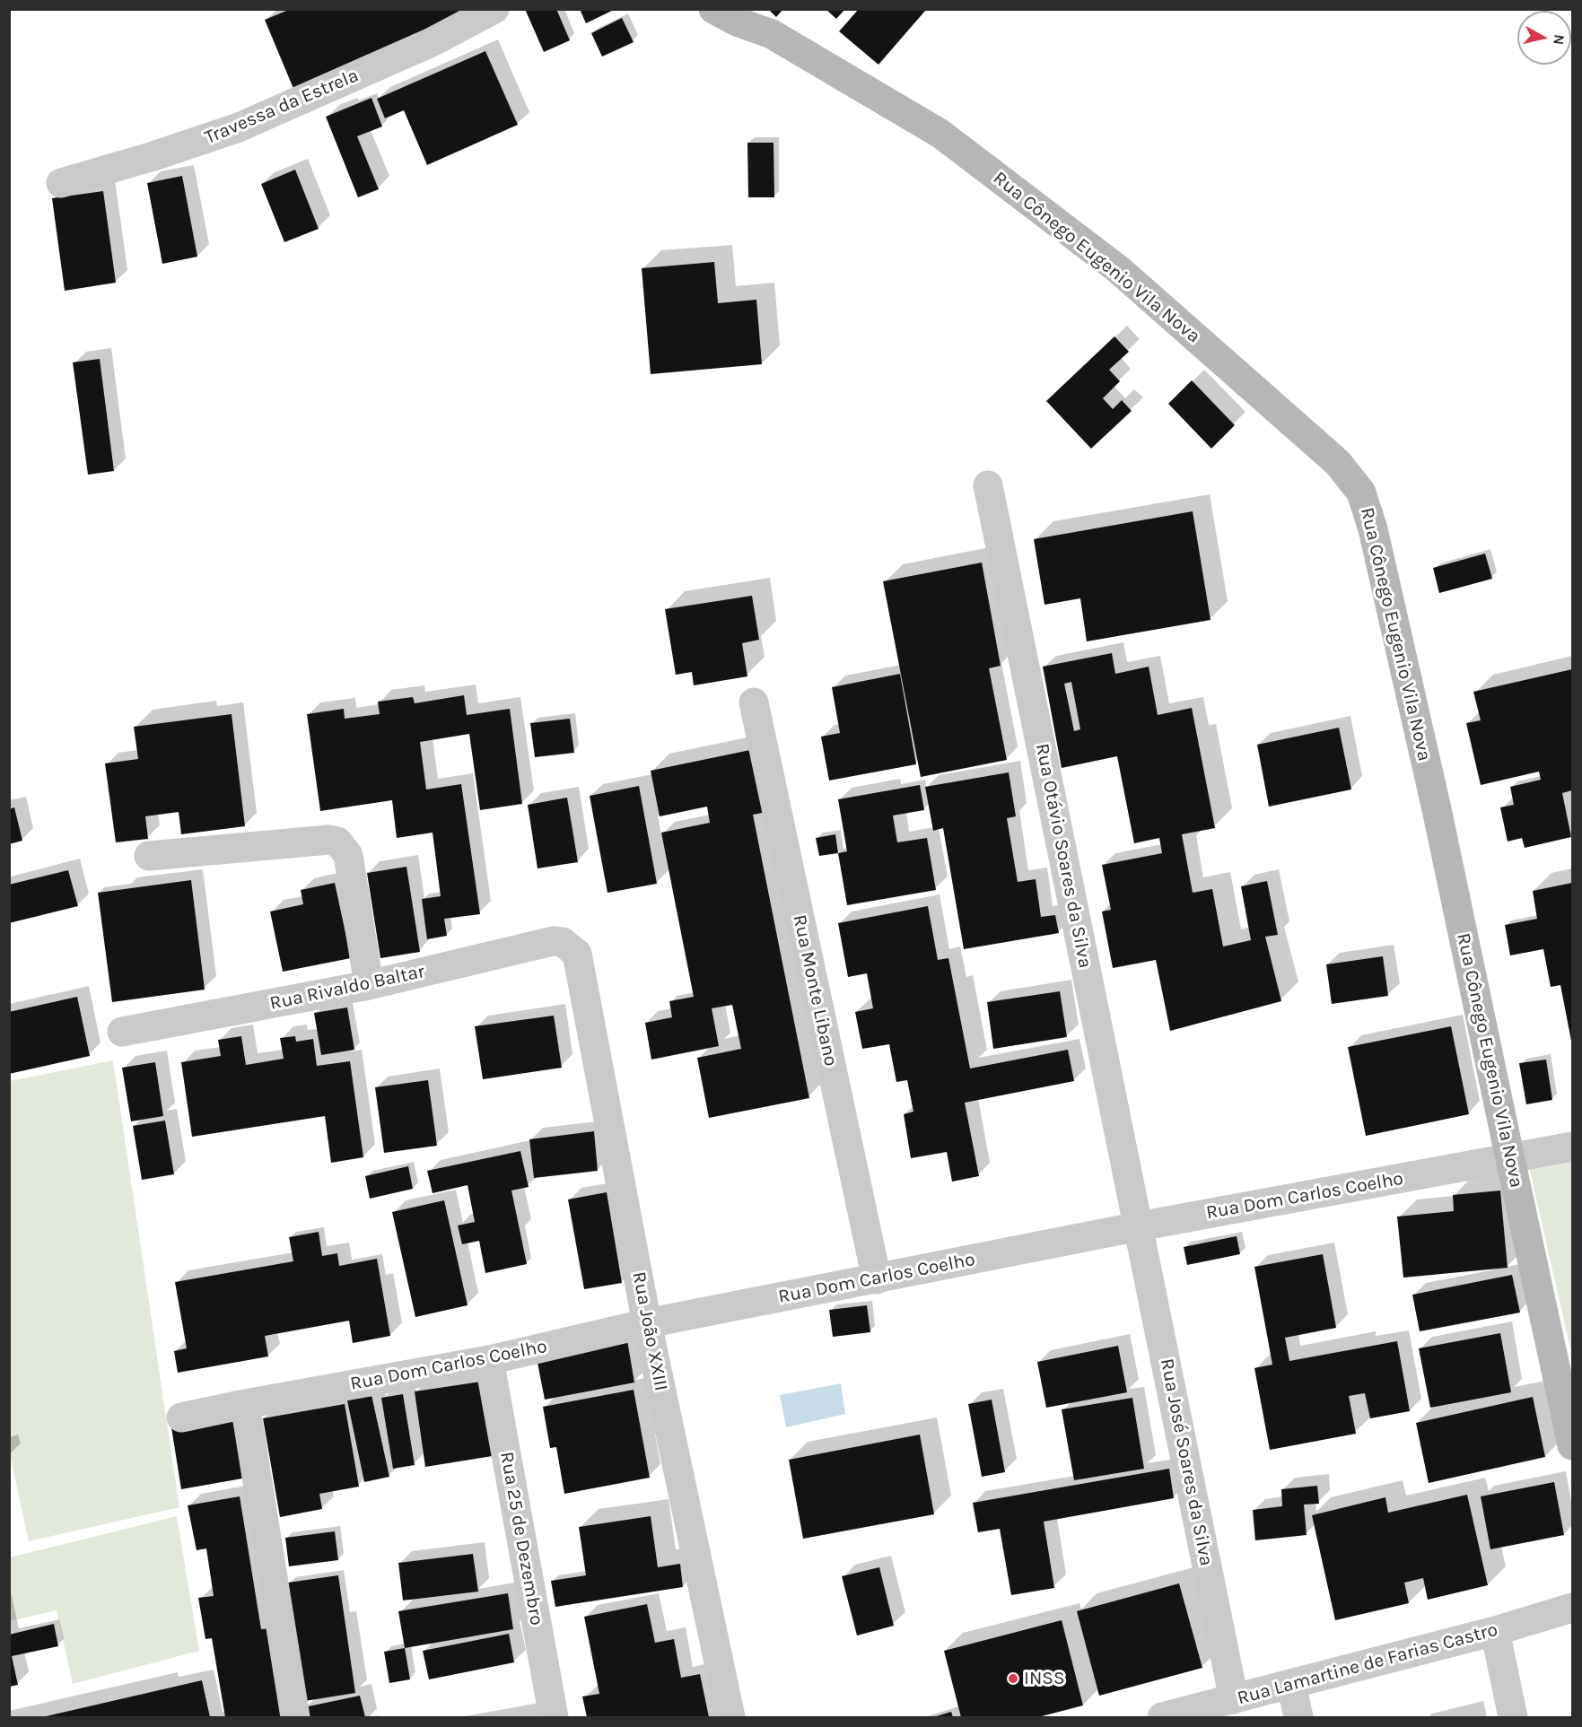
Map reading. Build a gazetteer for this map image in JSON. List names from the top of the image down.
{
  "streets": {
    "street": [
      "Travessa da Estrela",
      "Rua Cônego Eugenio Vila Nova",
      "Rua Otávio Soares da Silva",
      "Rua Rivaldo Baltar",
      "Rua Monte Libano",
      "Rua Dom Carlos Coelho",
      "Rua João XXIII",
      "Rua José Soares da Silva",
      "Rua 25 de Dezembro",
      "Rua Lamartine de Farias Castro"
    ]
  },
  "crossings": [
    ["Rua Cônego Eugenio Vila Nova", "Rua Dom Carlos Coelho"],
    ["Rua Otávio Soares da Silva", "Rua Dom Carlos Coelho"],
    ["Rua Otávio Soares da Silva", "Rua José Soares da Silva"],
    ["Rua Rivaldo Baltar", "Rua João XXIII"],
    ["Rua Monte Libano", "Rua Dom Carlos Coelho"],
    ["Rua Dom Carlos Coelho", "Rua João XXIII"],
    ["Rua Dom Carlos Coelho", "Rua José Soares da Silva"],
    ["Rua Dom Carlos Coelho", "Rua 25 de Dezembro"],
    ["Rua José Soares da Silva", "Rua Lamartine de Farias Castro"]
  ],
  "places": ["INSS"],
  "north": "right"
}
